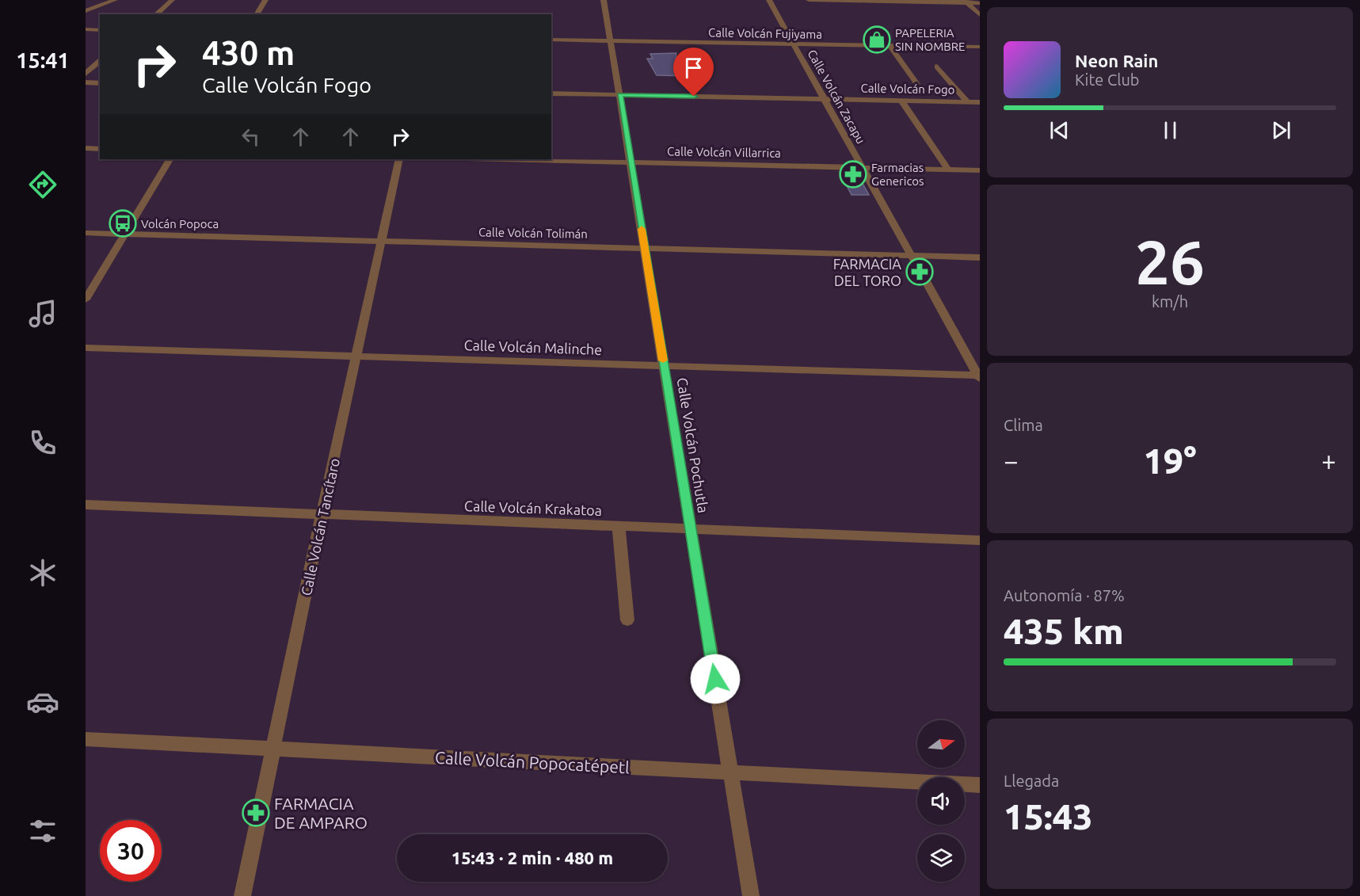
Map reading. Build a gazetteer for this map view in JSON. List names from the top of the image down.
{
  "streets": {
    "street": [
      "Calle Volcán Fujiyama",
      "Calle Volcán Fogo",
      "Calle Volcán Zacapu",
      "Calle Volcán Villarrica",
      "Calle Volcán Tolimán",
      "Calle Volcán Malinche",
      "Calle Volcán Pochutla",
      "Calle Volcán Krakatoa",
      "Calle Volcán Tancítaro",
      "Calle Volcán Popocatépetl"
    ]
  },
  "crossings": [
    ["Calle Volcán Fujiyama", "Calle Volcán Zacapu"],
    ["Calle Volcán Fujiyama", "Calle Volcán Pochutla"],
    ["Calle Volcán Fogo", "Calle Volcán Zacapu"],
    ["Calle Volcán Fogo", "Calle Volcán Pochutla"],
    ["Calle Volcán Zacapu", "Calle Volcán Villarrica"],
    ["Calle Volcán Zacapu", "Calle Volcán Tolimán"],
    ["Calle Volcán Zacapu", "Calle Volcán Malinche"],
    ["Calle Volcán Villarrica", "Calle Volcán Pochutla"],
    ["Calle Volcán Tolimán", "Calle Volcán Pochutla"],
    ["Calle Volcán Tolimán", "Calle Volcán Tancítaro"],
    ["Calle Volcán Malinche", "Calle Volcán Pochutla"],
    ["Calle Volcán Malinche", "Calle Volcán Tancítaro"],
    ["Calle Volcán Pochutla", "Calle Volcán Krakatoa"],
    ["Calle Volcán Pochutla", "Calle Volcán Popocatépetl"],
    ["Calle Volcán Krakatoa", "Calle Volcán Tancítaro"],
    ["Calle Volcán Tancítaro", "Calle Volcán Popocatépetl"]
  ],
  "places": {
    "shop": ["PAPELERIA SIN NOMBRE"],
    "pharmacy": ["Farmacias Genericos", "FARMACIA DEL TORO", "FARMACIA DE AMPARO"],
    "bus stop": ["Volcán Popoca"]
  },
  "north": "right",
  "page": {
    "tabs": "15:41",
    "turn": ["430 m", "Calle Volcán Fogo"],
    "song": ["Neon Rain", "Kite Club"],
    "tile": [
      ["26", "km/h"],
      "Clima",
      ["Autonomía · 87%", "435 km"],
      ["Llegada", "15:43"]
    ],
    "heat": ["−", "19°", "+"],
    "limit": "30",
    "trip": "15:43 · 2 min · 480 m"
  }
}
